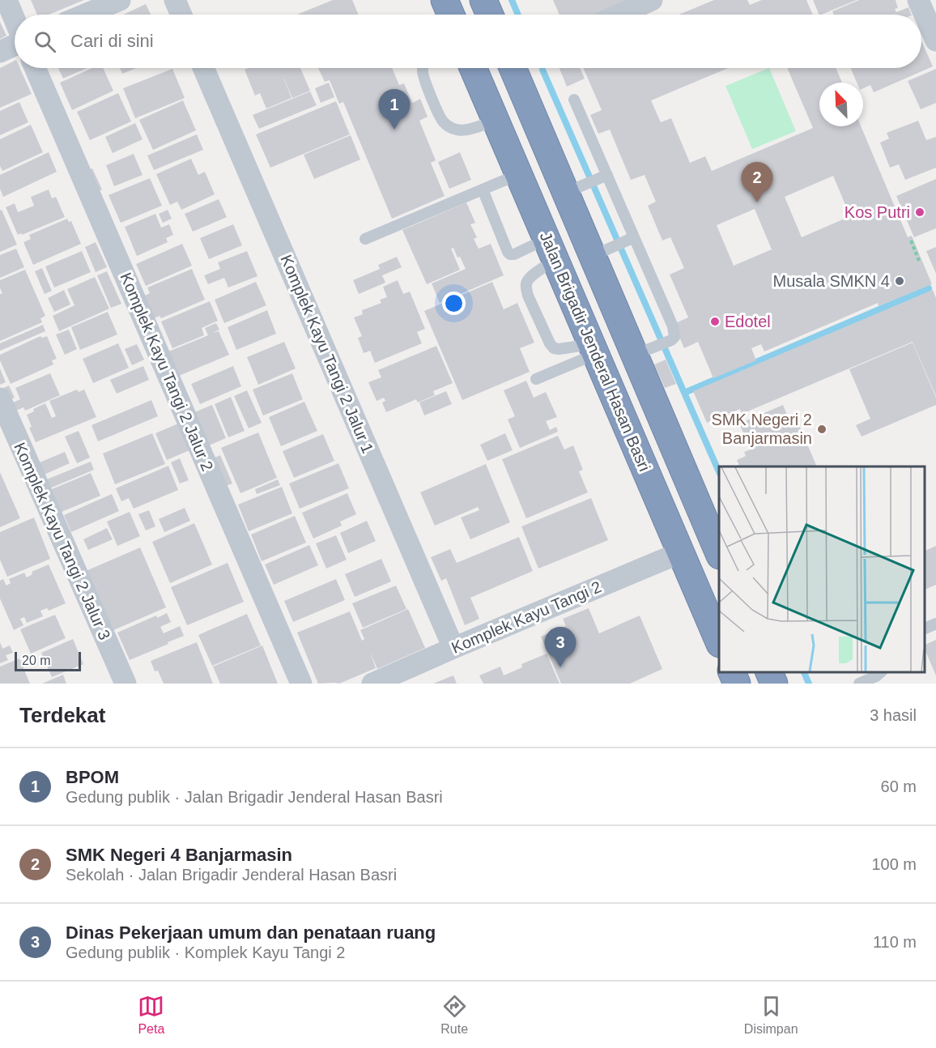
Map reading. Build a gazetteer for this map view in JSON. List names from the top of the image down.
{
  "streets": {
    "highway": ["Jalan Brigadir Jenderal Hasan Basri"],
    "street": [
      "Komplek Kayu Tangi 2 Jalur 1",
      "Komplek Kayu Tangi 2 Jalur 2",
      "Komplek Kayu Tangi 2 Jalur 3",
      "Komplek Kayu Tangi 2"
    ]
  },
  "crossings": [
    ["Jalan Brigadir Jenderal Hasan Basri", "Komplek Kayu Tangi 2"],
    ["Komplek Kayu Tangi 2 Jalur 1", "Komplek Kayu Tangi 2"]
  ],
  "places": [
    "Kos Putri",
    "Musala SMKN 4",
    "Edotel",
    "SMK Negeri 2 Banjarmasin"
  ],
  "scale_bar": "20 m",
  "north": "top left",
  "page": {
    "search": "Cari di sini",
    "pins": ["1", "2", "3"],
    "scale": "20 m",
    "heading": ["Terdekat", "3 hasil"],
    "list": [
      {
        "mark": "1",
        "name": "BPOM",
        "note": "Gedung publik · Jalan Brigadir Jenderal Hasan Basri",
        "value": "60 m"
      },
      {
        "mark": "2",
        "name": "SMK Negeri 4 Banjarmasin",
        "note": "Sekolah · Jalan Brigadir Jenderal Hasan Basri",
        "value": "100 m"
      },
      {
        "mark": "3",
        "name": "Dinas Pekerjaan umum dan penataan ruang",
        "note": "Gedung publik · Komplek Kayu Tangi 2",
        "value": "110 m"
      }
    ],
    "nav": ["Peta", "Rute", "Disimpan"]
  }
}
